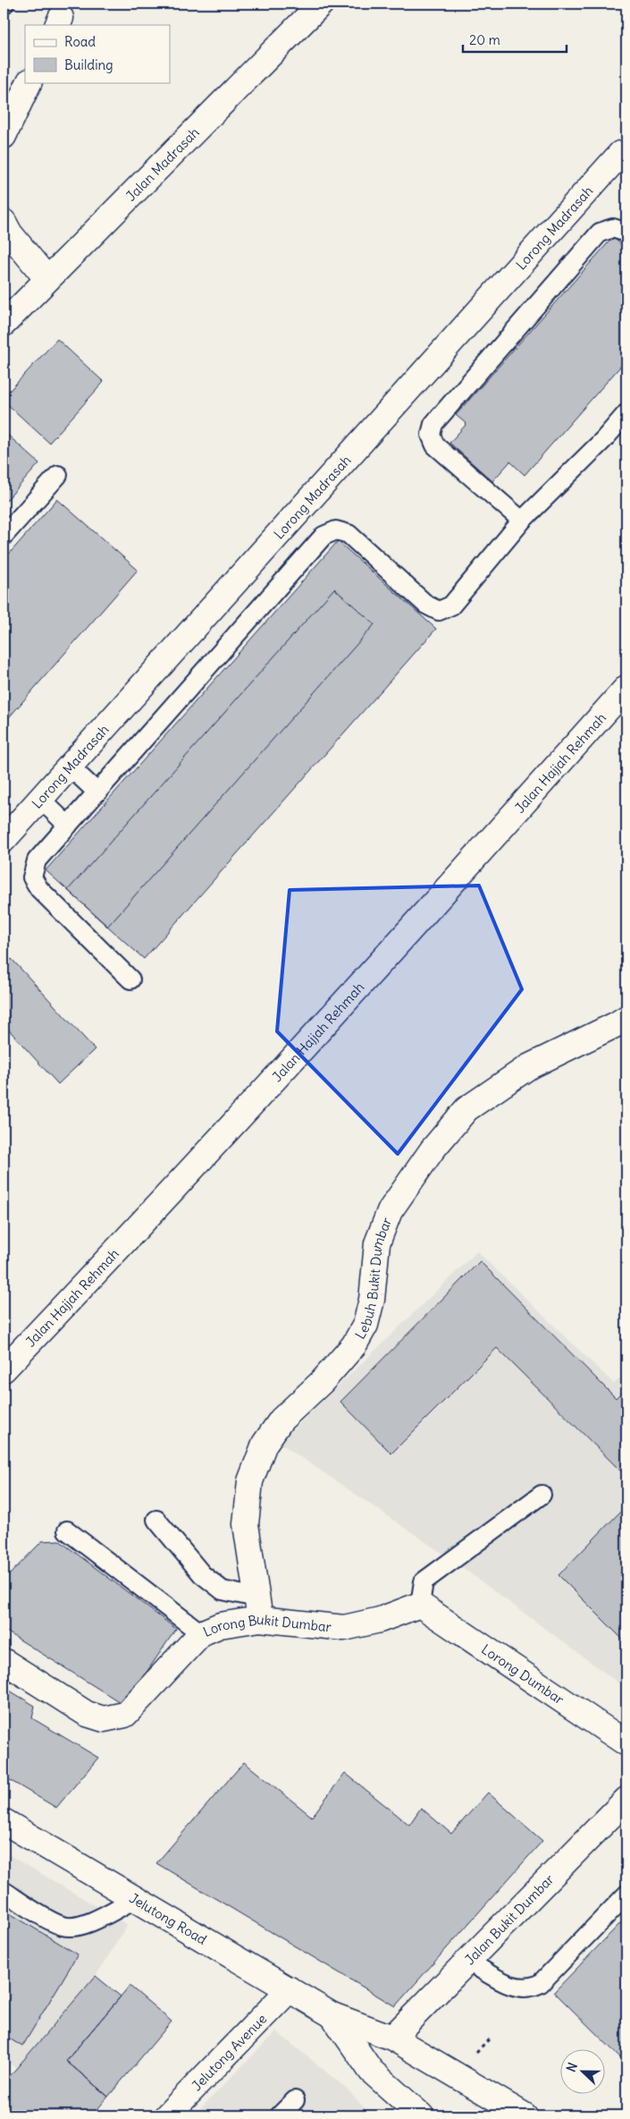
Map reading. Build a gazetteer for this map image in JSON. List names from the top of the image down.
{
  "streets": {
    "street": [
      "Jalan Madrasah",
      "Lorong Madrasah",
      "Jalan Hajjah Rehmah",
      "Lebuh Bukit Dumbar",
      "Lorong Bukit Dumbar",
      "Lorong Dumbar",
      "Jelutong Road",
      "Jalan Bukit Dumbar",
      "Jelutong Avenue"
    ]
  },
  "crossings": [
    ["Lebuh Bukit Dumbar", "Lorong Bukit Dumbar"],
    ["Lorong Bukit Dumbar", "Lorong Dumbar"],
    ["Jelutong Road", "Jalan Bukit Dumbar"],
    ["Jelutong Road", "Jelutong Avenue"]
  ],
  "legend": ["Road", "Building"],
  "scale_bar": "20 m",
  "north": "left"
}
